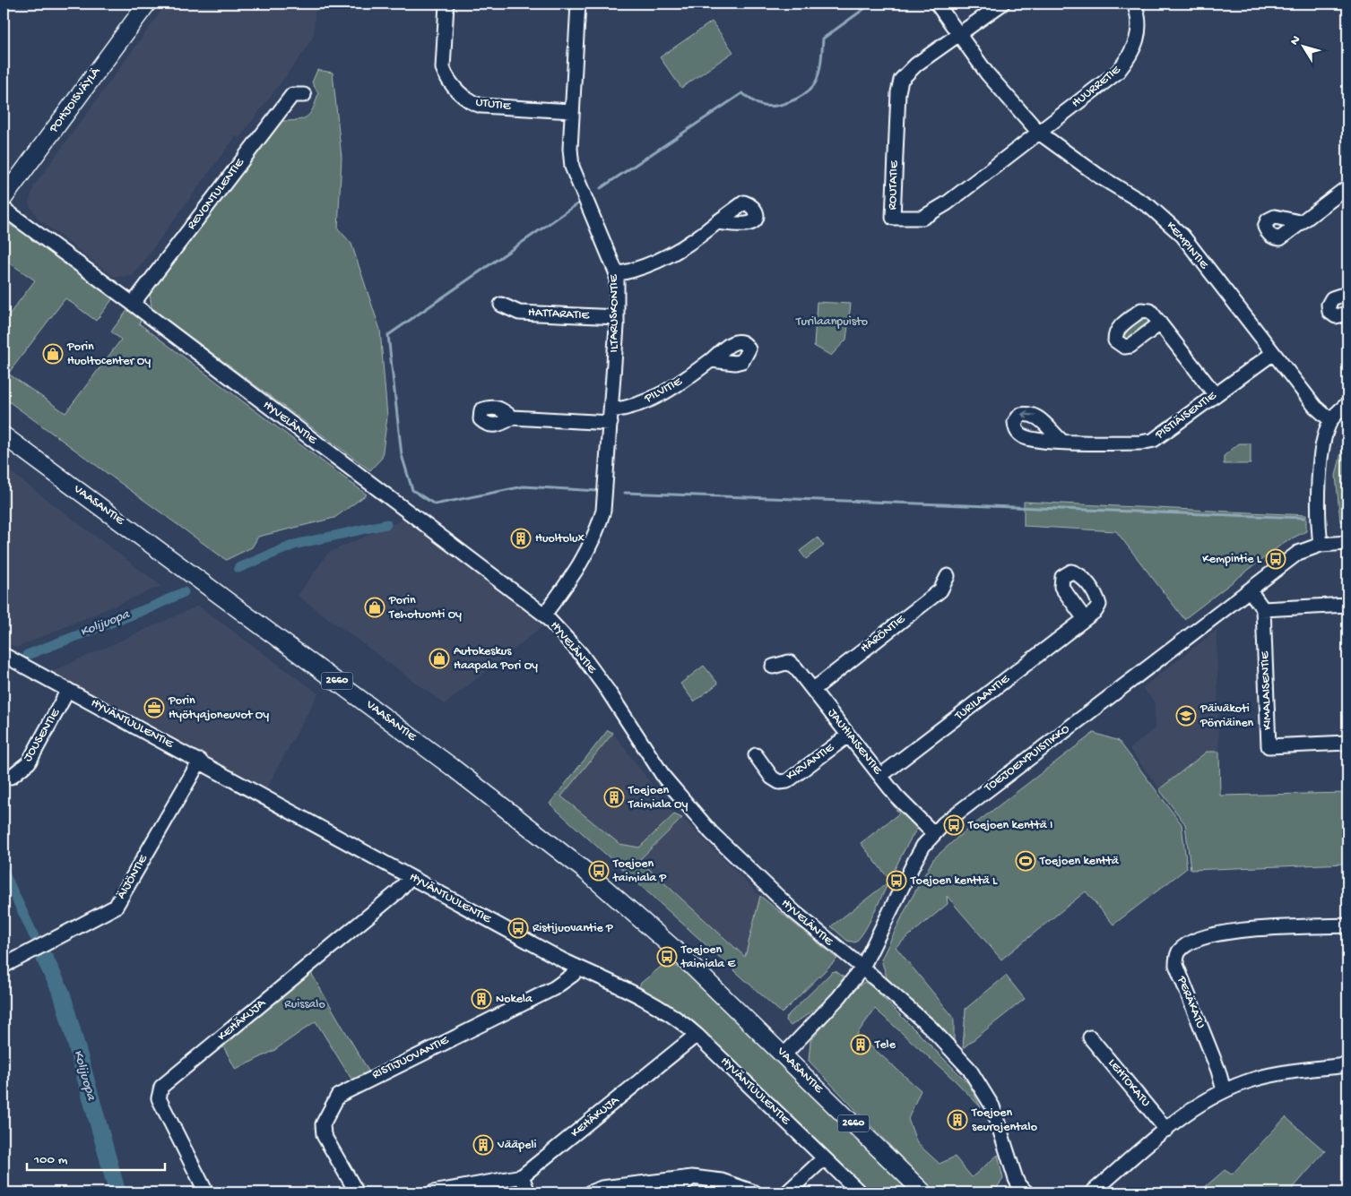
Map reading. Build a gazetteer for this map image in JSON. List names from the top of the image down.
{
  "streets": {
    "main road": ["POHJOISVÄYLÄ", "VAASANTIE", "2660"],
    "street": [
      "HUURRETIE",
      "UTUTIE",
      "ROUTATIE",
      "REVONTULENTIE",
      "KEMPINTIE",
      "ILTARUSKONTIE",
      "HATTARATIE",
      "PILVITIE",
      "PISTIÄISENTIE",
      "HYVELÄNTIE",
      "HÄRÖNTIE",
      "KIMALAISENTIE",
      "TURILAANTIE",
      "HYVÄNTUULENTIE",
      "JOUSENTIE",
      "JAUHIAISENTIE",
      "TOEJOENPUISTIKKO",
      "KIRVANTIE",
      "ÄIJÖNTIE",
      "PERÄKATU",
      "KEHÄKUJA",
      "RISTIJUOVANTIE",
      "LEHTOKATU"
    ]
  },
  "crossings": [
    ["HUURRETIE", "ROUTATIE"],
    ["HUURRETIE", "KEMPINTIE"],
    ["UTUTIE", "ILTARUSKONTIE"],
    ["ROUTATIE", "KEMPINTIE"],
    ["REVONTULENTIE", "HYVELÄNTIE"],
    ["KEMPINTIE", "PISTIÄISENTIE"],
    ["ILTARUSKONTIE", "HATTARATIE"],
    ["ILTARUSKONTIE", "PILVITIE"],
    ["ILTARUSKONTIE", "HYVELÄNTIE"],
    ["HYVELÄNTIE", "TOEJOENPUISTIKKO"],
    ["VAASANTIE", "TOEJOENPUISTIKKO"],
    ["HÄRÖNTIE", "JAUHIAISENTIE"],
    ["TURILAANTIE", "JAUHIAISENTIE"],
    ["HYVÄNTUULENTIE", "JOUSENTIE"],
    ["HYVÄNTUULENTIE", "ÄIJÖNTIE"],
    ["HYVÄNTUULENTIE", "KEHÄKUJA"],
    ["HYVÄNTUULENTIE", "RISTIJUOVANTIE"],
    ["JAUHIAISENTIE", "TOEJOENPUISTIKKO"],
    ["JAUHIAISENTIE", "KIRVANTIE"]
  ],
  "water": ["Kolijuopa"],
  "parks": ["Turilaanpuisto", "Ruissalo"],
  "places": {
    "shop": ["Porin Huoltocenter Oy", "Porin Tehotuonti Oy", "Autokeskus Haapala Pori Oy"],
    "building": [
      "Huoltolux",
      "Toejoen Taimiala Oy",
      "Nokela",
      "Tele",
      "Toejoen seurojentalo",
      "Vääpeli"
    ],
    "bus stop": [
      "Kempintie L",
      "Toejoen kenttä I",
      "Toejoen taimiala P",
      "Toejoen kenttä L",
      "Ristijuovantie P",
      "Toejoen taimiala E"
    ],
    "office": ["Porin Hyötyajoneuvot Oy"],
    "school or university": ["Päiväkoti Pörriäinen"],
    "sports": ["Toejoen kenttä"]
  },
  "scale_bar": "100 m",
  "north": "top left"
}
